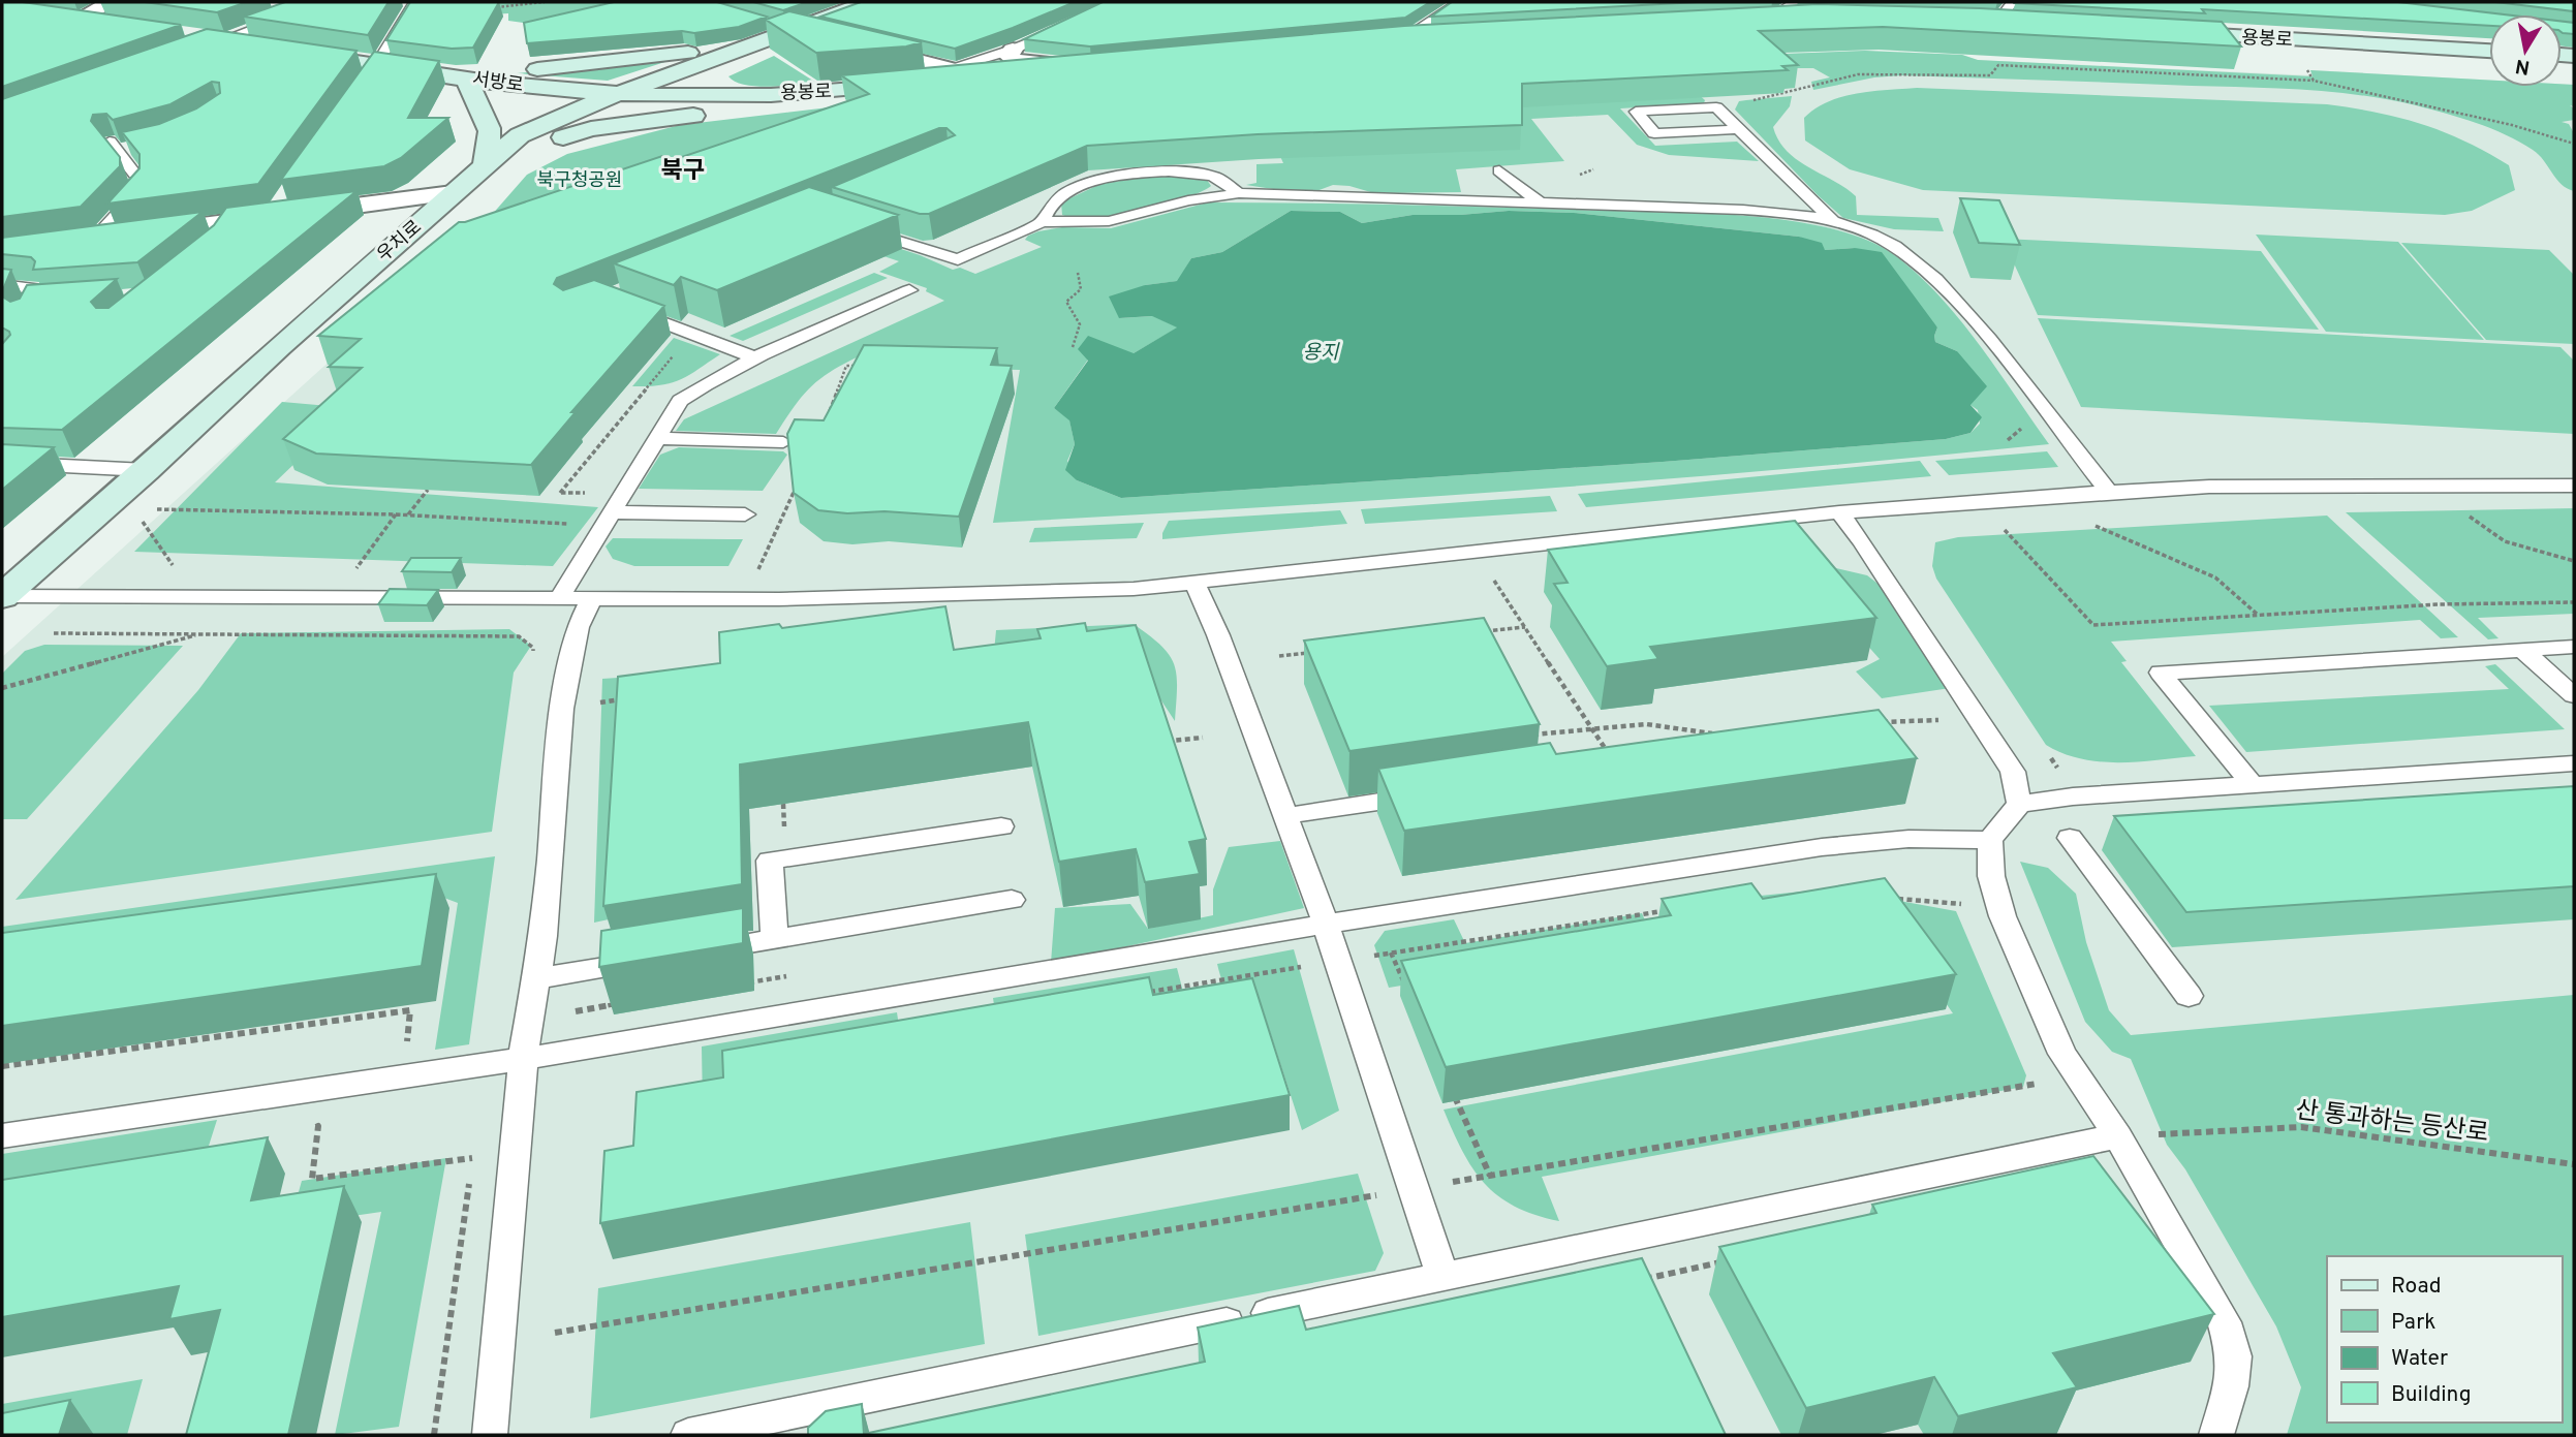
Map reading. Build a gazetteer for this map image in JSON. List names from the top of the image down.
{
  "streets": {
    "main road": ["용봉로", "서방로", "우치로"],
    "path": ["산 통과하는 등산로"]
  },
  "crossings": [
    ["용봉로", "서방로"],
    ["용봉로", "우치로"],
    ["서방로", "우치로"]
  ],
  "districts": ["북구"],
  "water": ["용지"],
  "parks": ["북구청공원"],
  "legend": [
    "Road",
    "Park",
    "Water",
    "Building"
  ],
  "north": "bottom"
}
